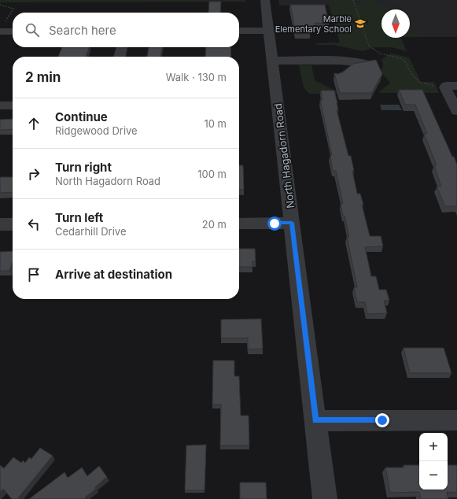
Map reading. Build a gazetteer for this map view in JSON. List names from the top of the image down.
{
  "streets": {
    "street": ["North Hagadorn Road"]
  },
  "places": {
    "school or university": ["Marble Elementary School"]
  },
  "north": "bottom",
  "page": {
    "search": "Search here",
    "heading": ["2 min", "Walk · 130 m"],
    "list": [
      ["Continue", "Ridgewood Drive", "10 m"],
      ["Turn right", "North Hagadorn Road", "100 m"],
      ["Turn left", "Cedarhill Drive", "20 m"],
      "Arrive at destination"
    ],
    "map_buttons": ["+", "−"]
  }
}
